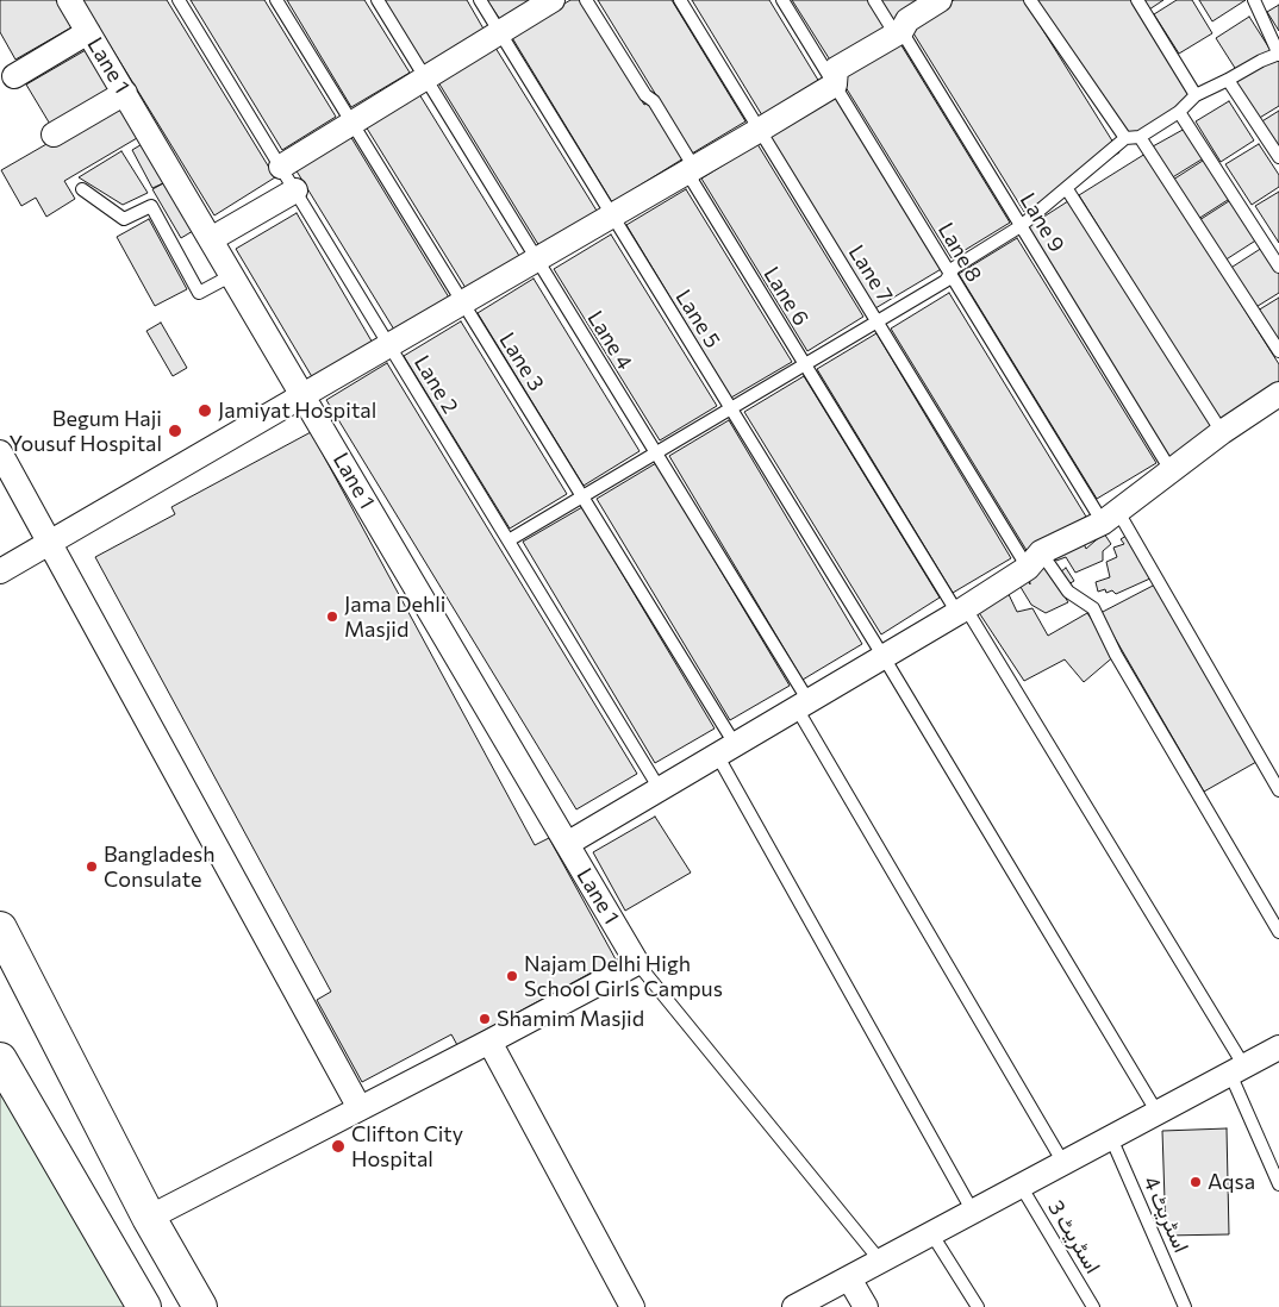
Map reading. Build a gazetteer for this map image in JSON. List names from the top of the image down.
{
  "streets": {
    "street": ["Lane 1"],
    "lane": [
      "Lane 9",
      "Lane 8",
      "Lane 7",
      "Lane 6",
      "Lane 5",
      "Lane 4",
      "Lane 3",
      "Lane 2",
      "اسٹریٹ 4",
      "اسٹریٹ 3"
    ]
  },
  "places": [
    "Jamiyat Hospital",
    "Begum Haji Yousuf Hospital",
    "Jama Dehli Masjid",
    "Bangladesh Consulate",
    "Najam Delhi High School Girls Campus",
    "Shamim Masjid",
    "Clifton City Hospital",
    "Aqsa"
  ]
}
